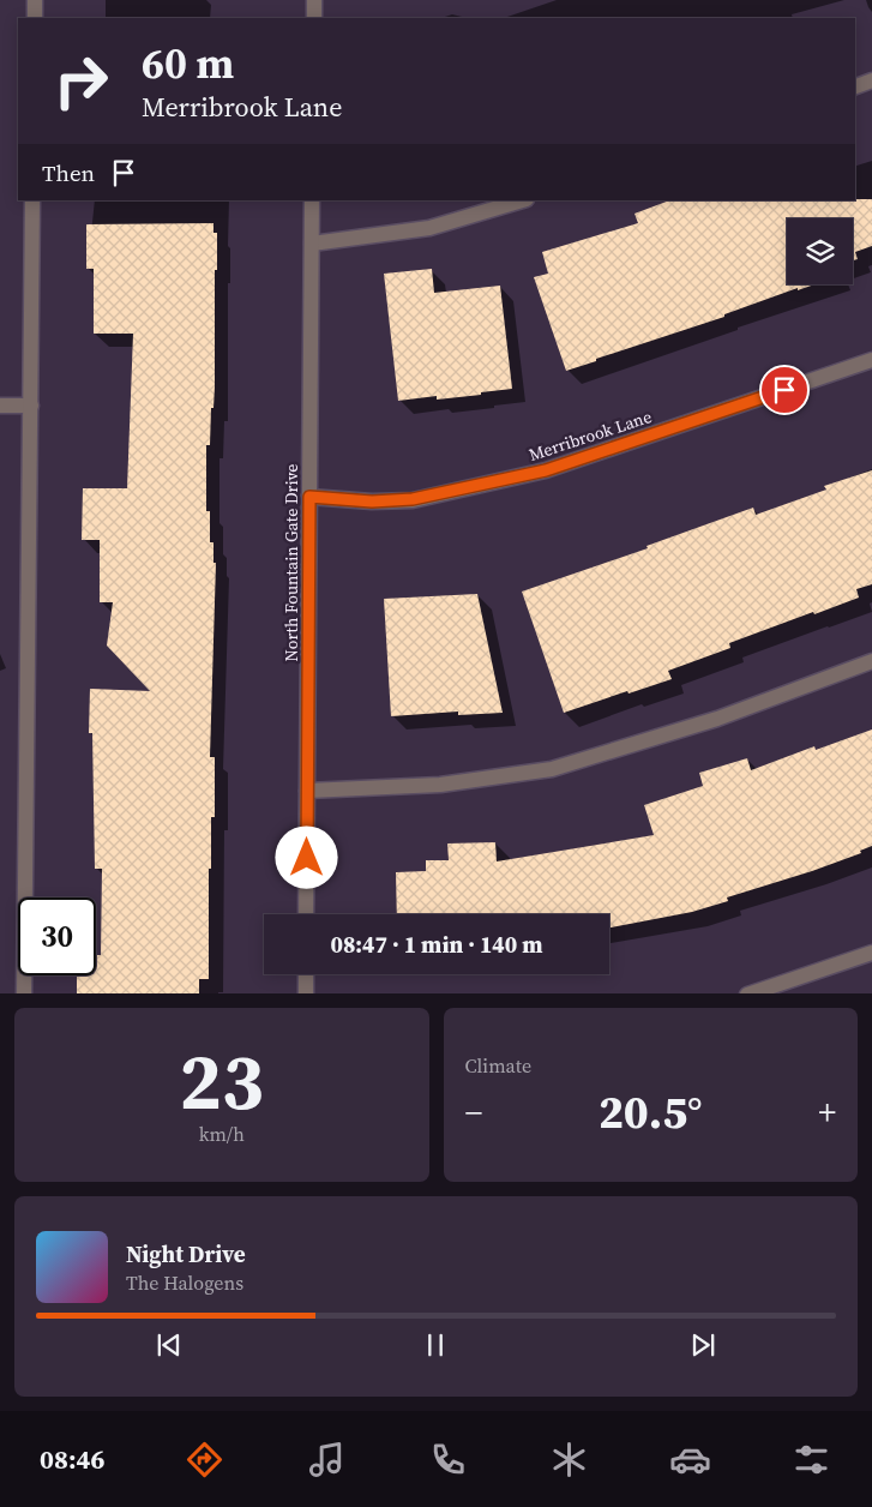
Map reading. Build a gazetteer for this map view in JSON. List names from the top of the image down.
{
  "streets": {
    "street": ["Merribrook Lane", "North Fountain Gate Drive"]
  },
  "crossings": [
    ["Merribrook Lane", "North Fountain Gate Drive"]
  ],
  "page": {
    "turn": ["60 m", "Merribrook Lane"],
    "then": "Then",
    "limit": "30",
    "trip": "08:47 · 1 min · 140 m",
    "tile": [
      ["23", "km/h"],
      "Climate"
    ],
    "heat": ["−", "20.5°", "+"],
    "song": ["Night Drive", "The Halogens"],
    "tabs": "08:46"
  }
}
